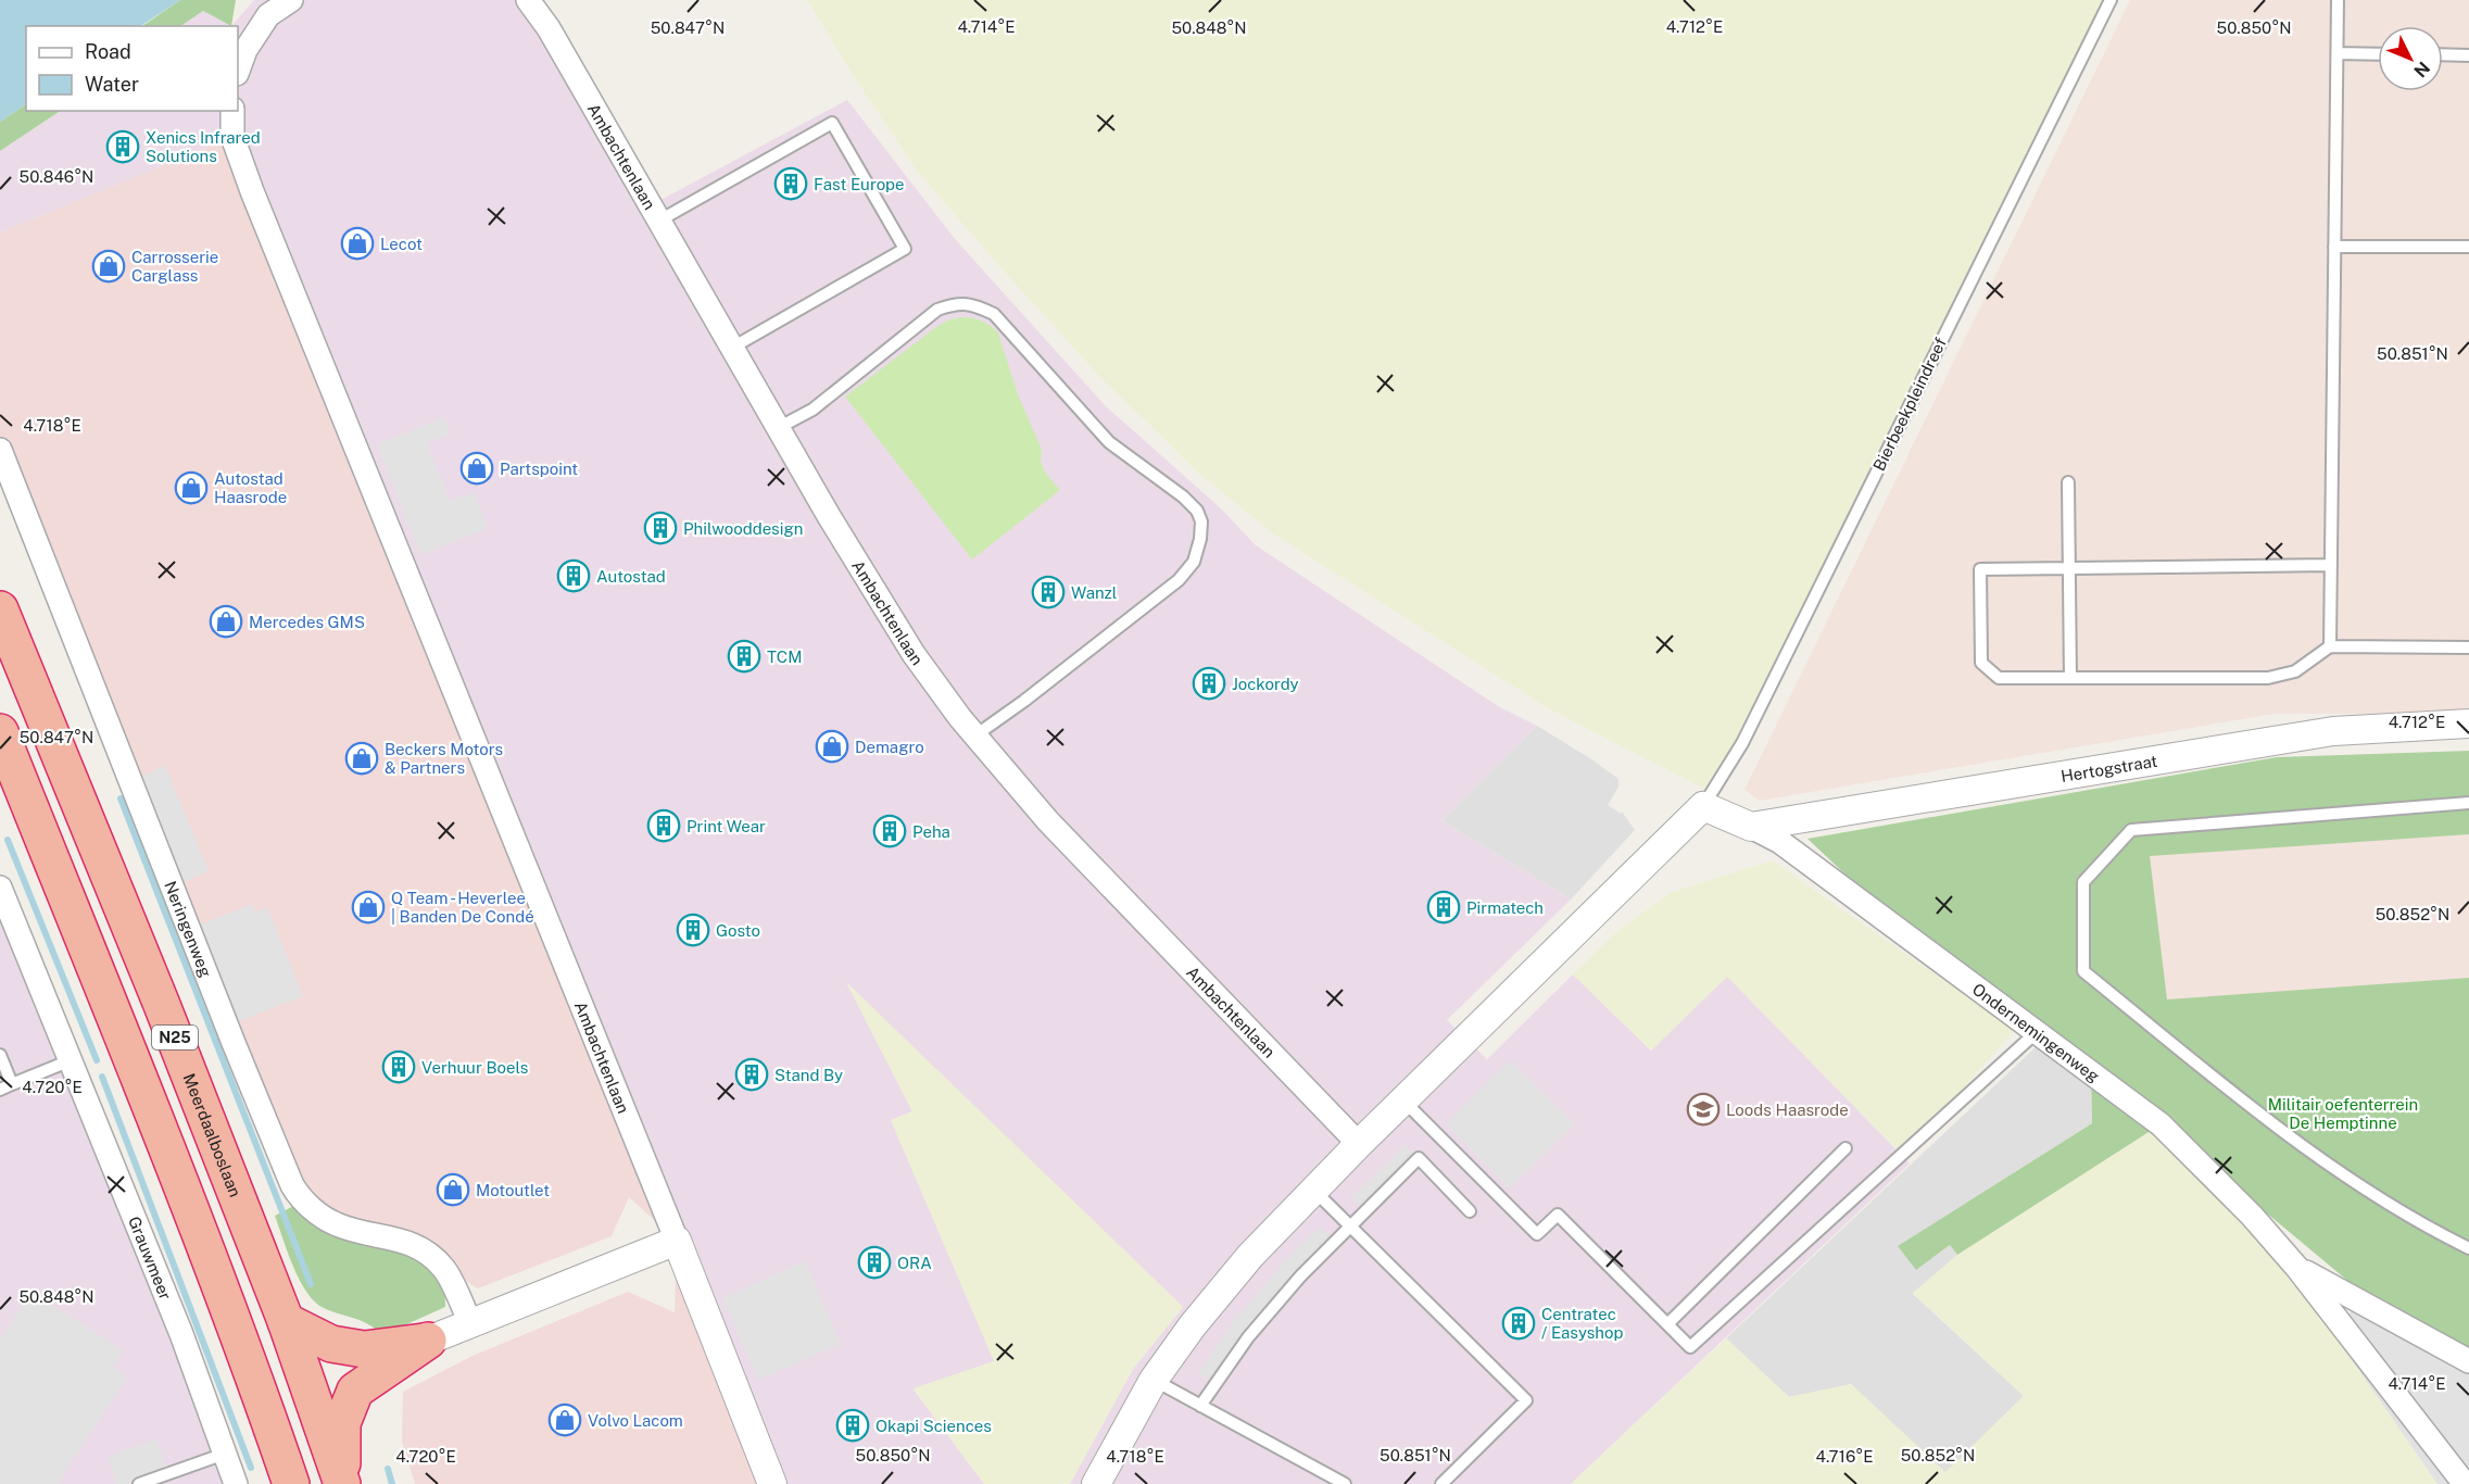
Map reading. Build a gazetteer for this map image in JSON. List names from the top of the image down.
{
  "streets": {
    "highway": ["N25", "Meerdaalboslaan"],
    "street": [
      "Ambachtenlaan",
      "Hertogstraat",
      "Neringenweg",
      "Ondernemingenweg",
      "Grauwmeer"
    ],
    "lane": ["Bierbeekpleindreef"]
  },
  "crossings": [
    ["Hertogstraat", "Ondernemingenweg"]
  ],
  "parks": ["Militair oefenterrein De Hemptinne"],
  "places": {
    "building": [
      "Xenics Infrared Solutions",
      "Fast Europe",
      "Philwooddesign",
      "Autostad",
      "Wanzl",
      "TCM",
      "Jockordy",
      "Print Wear",
      "Peha",
      "Pirmatech",
      "Gosto",
      "Verhuur Boels",
      "Stand By",
      "ORA",
      "Centratec / Easyshop",
      "Okapi Sciences"
    ],
    "shop": [
      "Lecot",
      "Carrosserie Carglass",
      "Partspoint",
      "Autostad Haasrode",
      "Mercedes GMS",
      "Demagro",
      "Beckers Motors & Partners",
      "Q Team - Heverlee | Banden De Condé",
      "Motoutlet",
      "Volvo Lacom"
    ],
    "school or university": ["Loods Haasrode"]
  },
  "legend": ["Road", "Water"],
  "north": "bottom right",
  "coordinates": [
    "4.714°E",
    "4.712°E",
    "50.847°N",
    "50.848°N",
    "50.850°N",
    "50.846°N",
    "50.851°N",
    "4.718°E",
    "50.852°N",
    "4.720°E",
    "4.716°E"
  ]
}
